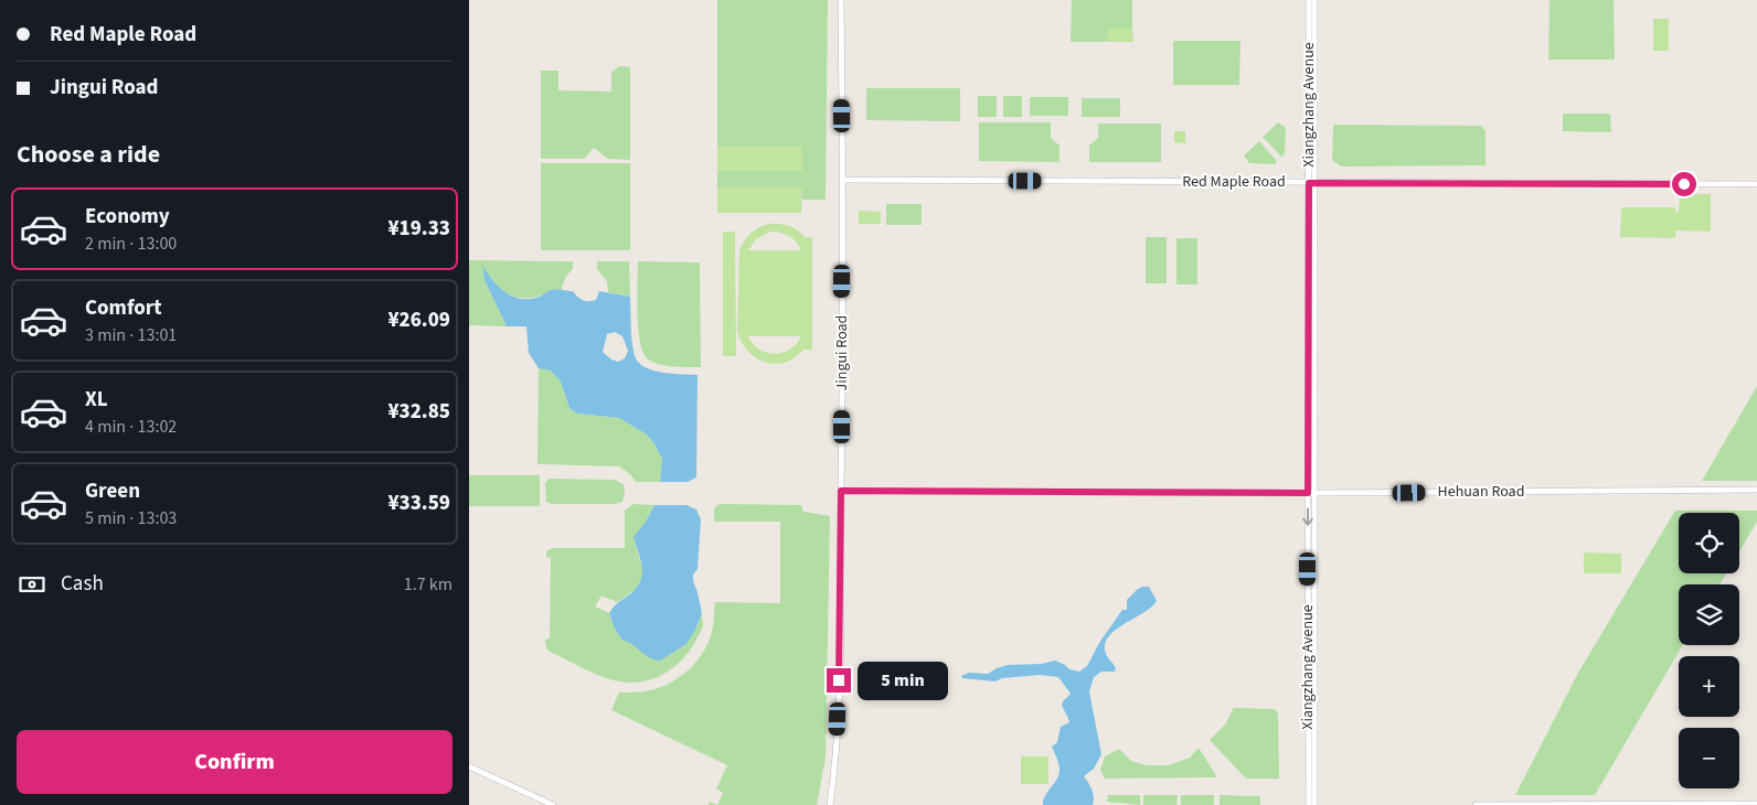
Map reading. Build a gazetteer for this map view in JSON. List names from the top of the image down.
{
  "streets": {
    "street": [
      "Xiangzhang Avenue",
      "Red Maple Road",
      "Jingui Road",
      "Hehuan Road"
    ]
  },
  "crossings": [
    ["Xiangzhang Avenue", "Red Maple Road"],
    ["Xiangzhang Avenue", "Hehuan Road"],
    ["Red Maple Road", "Jingui Road"],
    ["Jingui Road", "Hehuan Road"]
  ],
  "page": {
    "banner": ["Red Maple Road", "Jingui Road"],
    "heading": "Choose a ride",
    "list": [
      {
        "name": "Economy",
        "note": "2 min · 13:00",
        "value": "¥19.33"
      },
      {
        "name": "Comfort",
        "note": "3 min · 13:01",
        "value": "¥26.09"
      },
      {
        "name": "XL",
        "note": "4 min · 13:02",
        "value": "¥32.85"
      },
      {
        "name": "Green",
        "note": "5 min · 13:03",
        "value": "¥33.59"
      }
    ],
    "map_buttons": ["+", "−"],
    "pay": ["Cash", "1.7 km"],
    "bubble": "5 min",
    "buttons": "Confirm"
  }
}
